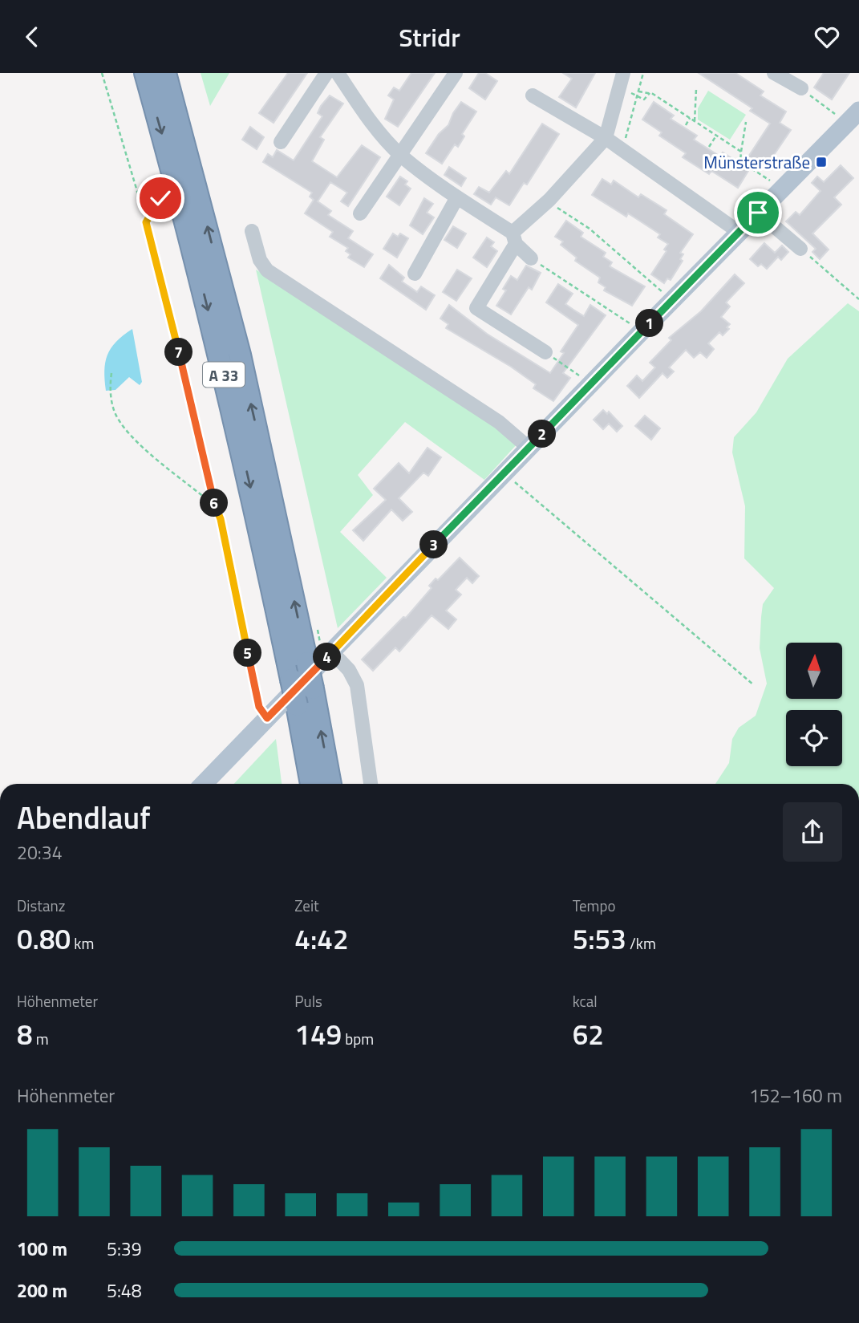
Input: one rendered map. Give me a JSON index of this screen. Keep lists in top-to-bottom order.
{
  "streets": {
    "highway": ["A 33"]
  },
  "places": {
    "transit": ["Münsterstraße"]
  },
  "north": "top",
  "page": {
    "header": "Stridr",
    "pins": [
      "1",
      "7",
      "2",
      "6",
      "3",
      "5",
      "4"
    ],
    "heading": ["Abendlauf", "20:34"],
    "stats": [
      ["Distanz", "0.80 km"],
      ["Zeit", "4:42"],
      ["Tempo", "5:53 /km"],
      ["Höhenmeter", "8 m"],
      ["Puls", "149 bpm"],
      ["kcal", "62"]
    ],
    "chart": ["Höhenmeter", "152–160 m"],
    "list": [
      {
        "name": "100 m",
        "note": "5:39"
      },
      {
        "name": "200 m",
        "note": "5:48"
      }
    ]
  }
}
